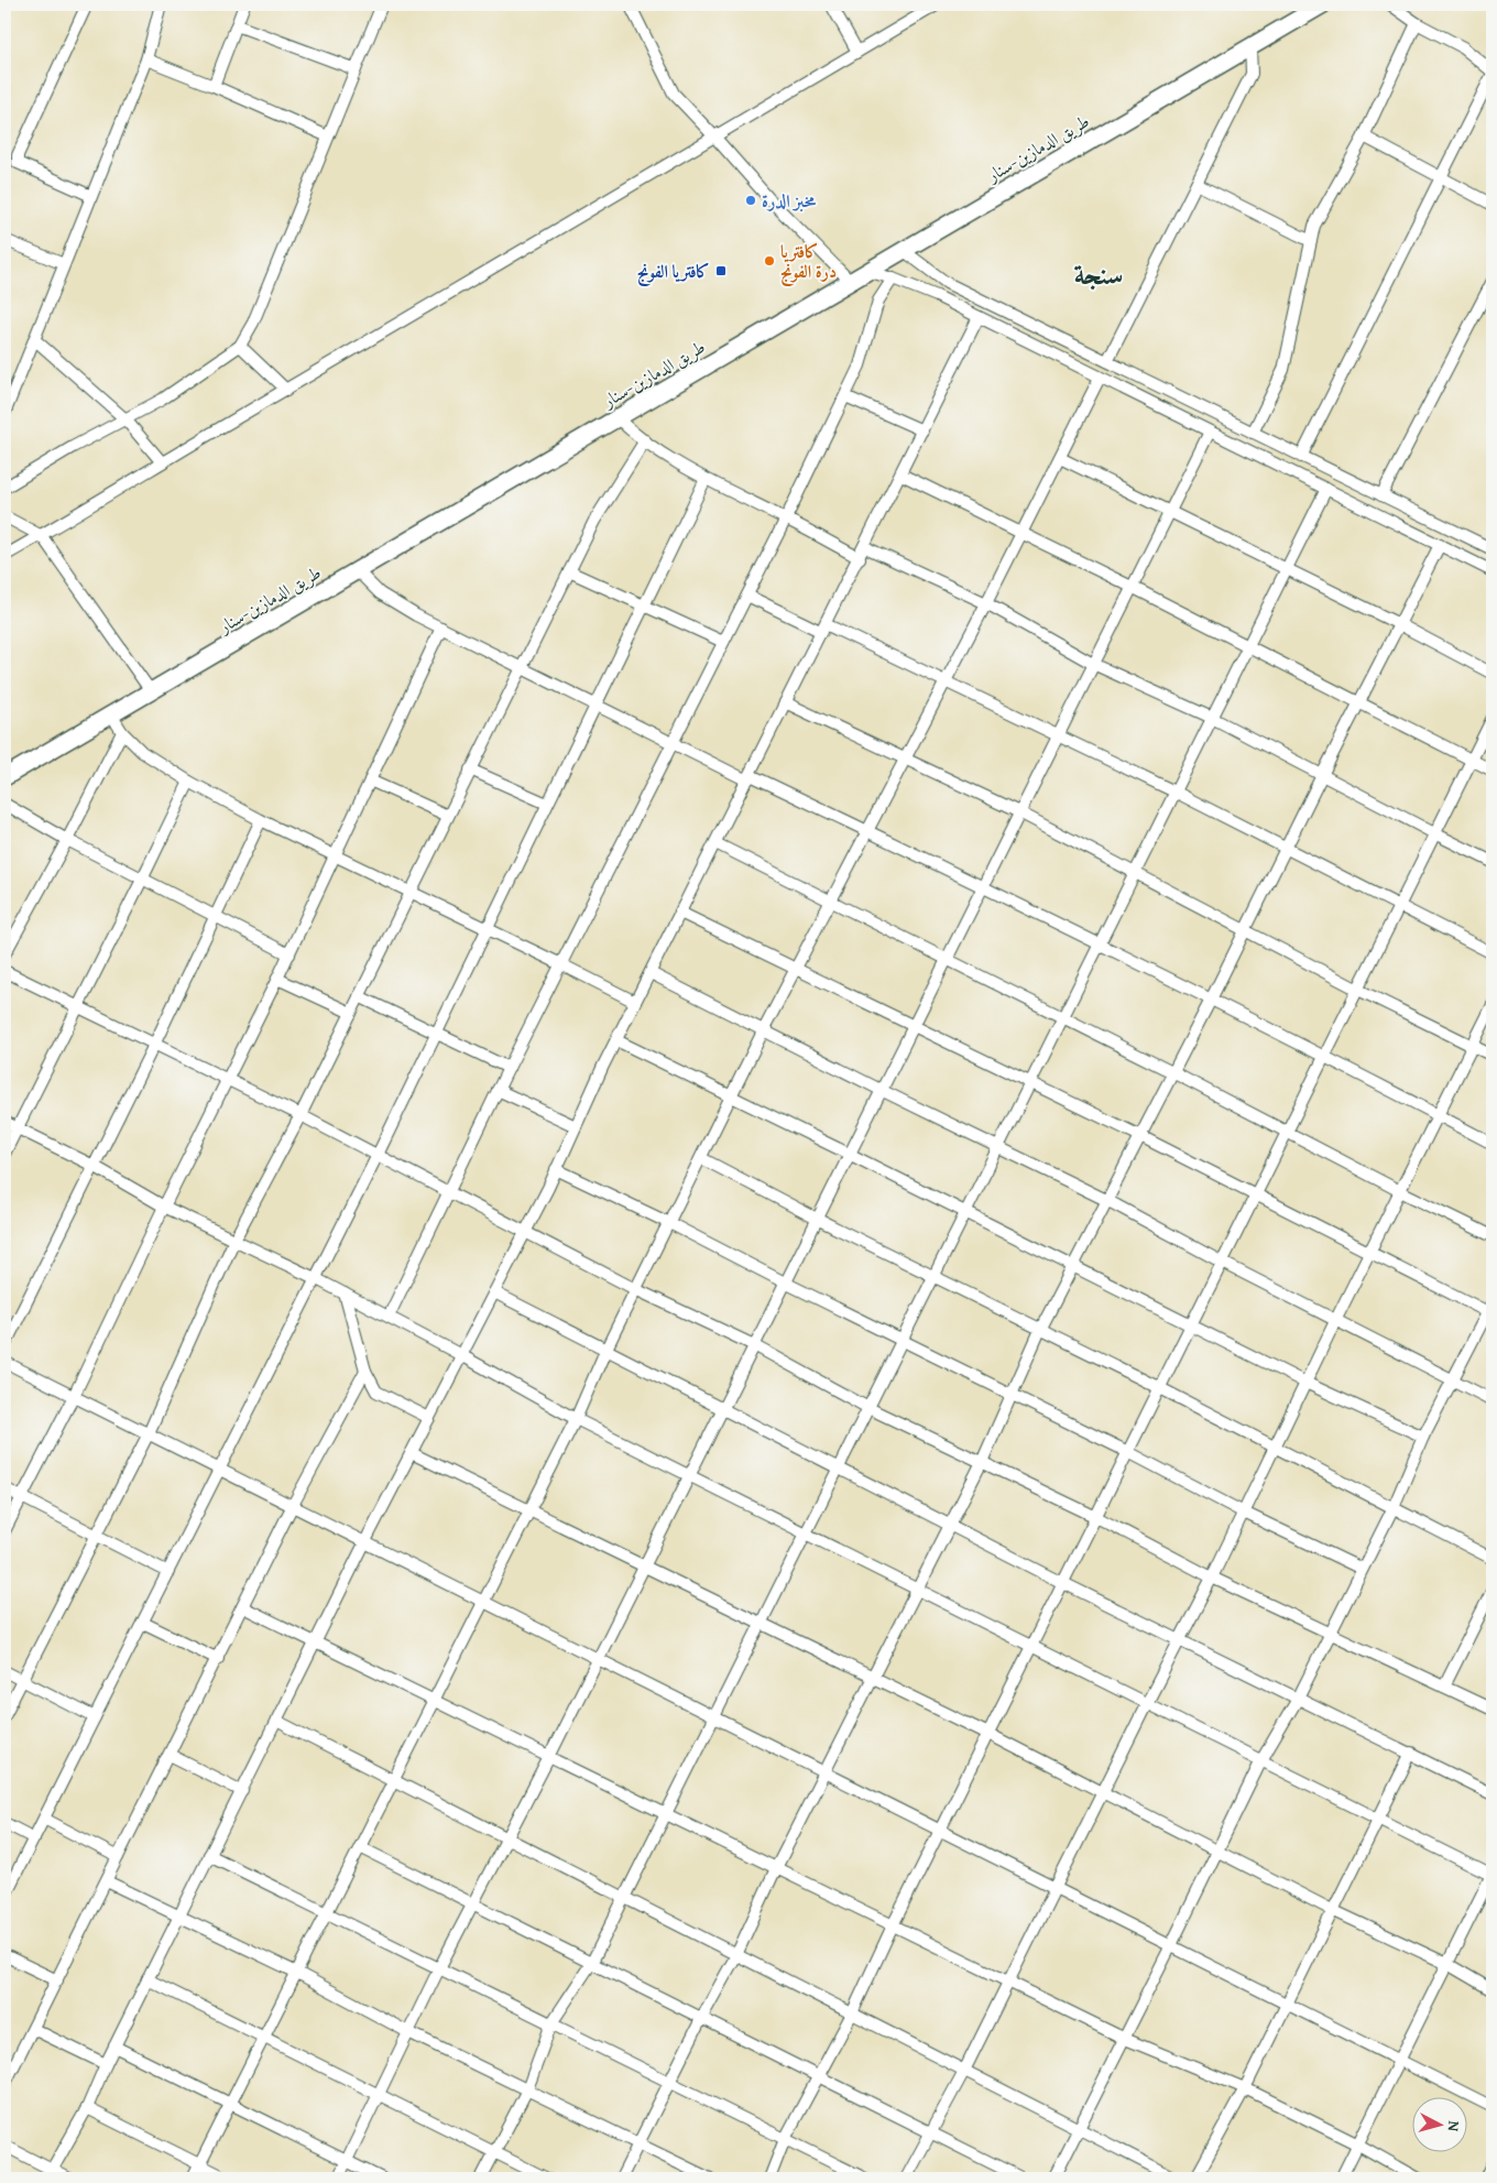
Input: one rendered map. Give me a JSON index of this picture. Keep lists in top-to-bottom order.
{
  "streets": {
    "highway": ["طريق الدمازين-سنار"]
  },
  "districts": ["سنجة"],
  "places": {
    "other": ["مخبز الدرة", "كافتريا درة الفونج"],
    "transit": ["كافتريا الفونج"]
  },
  "north": "right"
}
